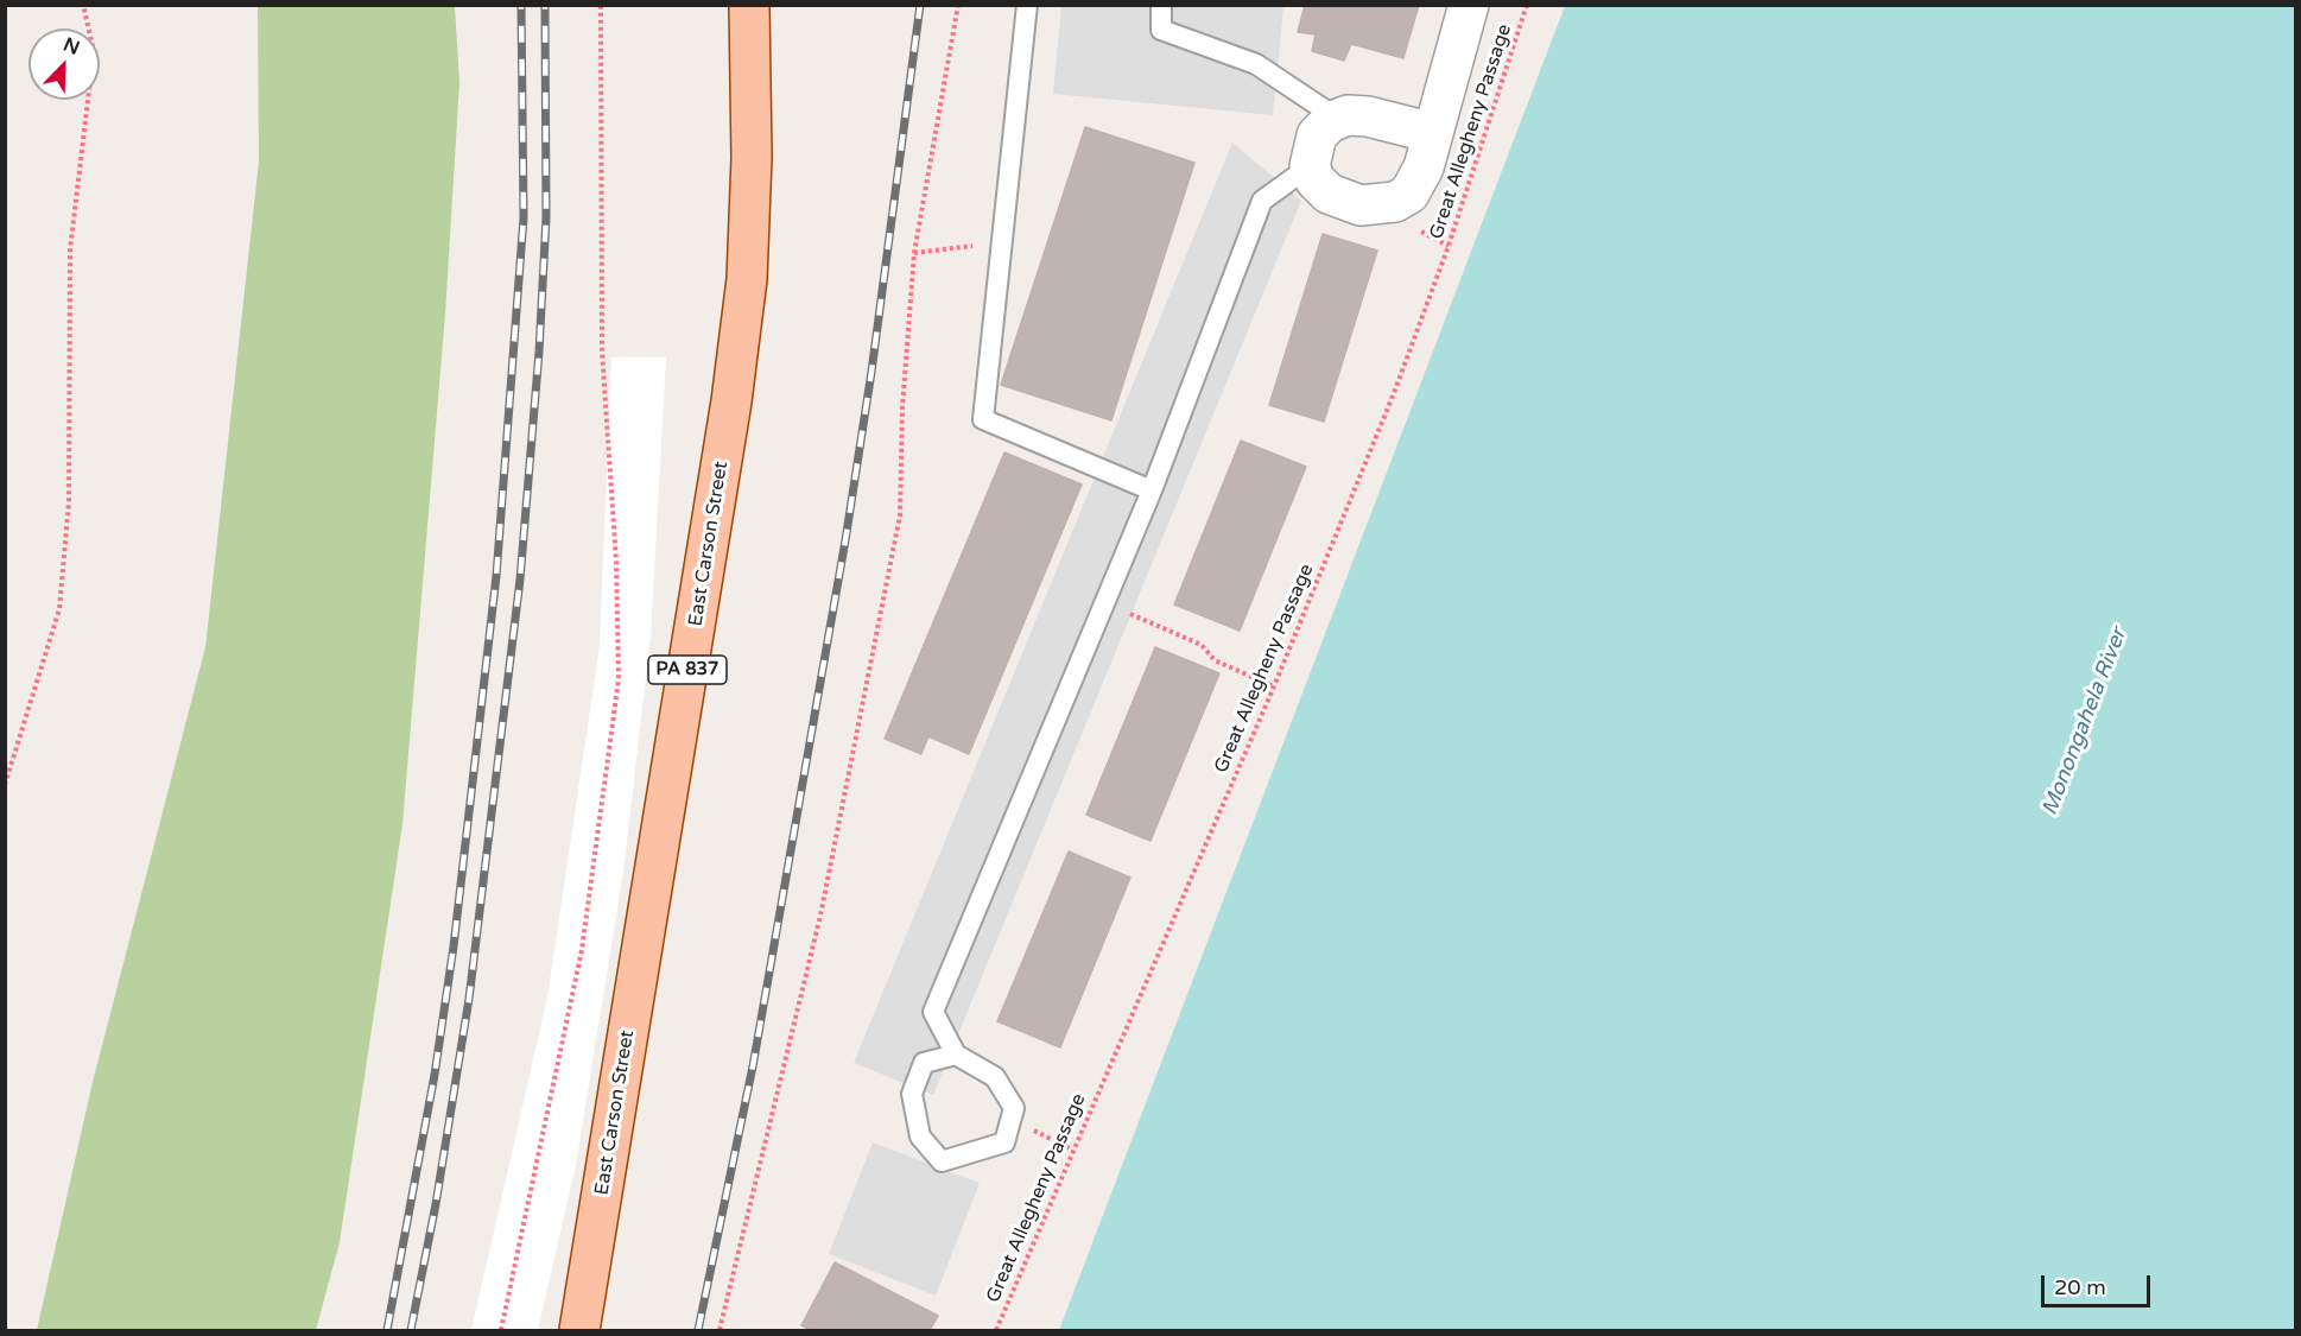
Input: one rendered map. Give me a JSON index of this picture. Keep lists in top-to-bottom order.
{
  "streets": {
    "main road": ["East Carson Street", "PA 837"],
    "path": ["Great Allegheny Passage"]
  },
  "water": ["Monongahela River"],
  "scale_bar": "20 m",
  "north": "top right"
}
